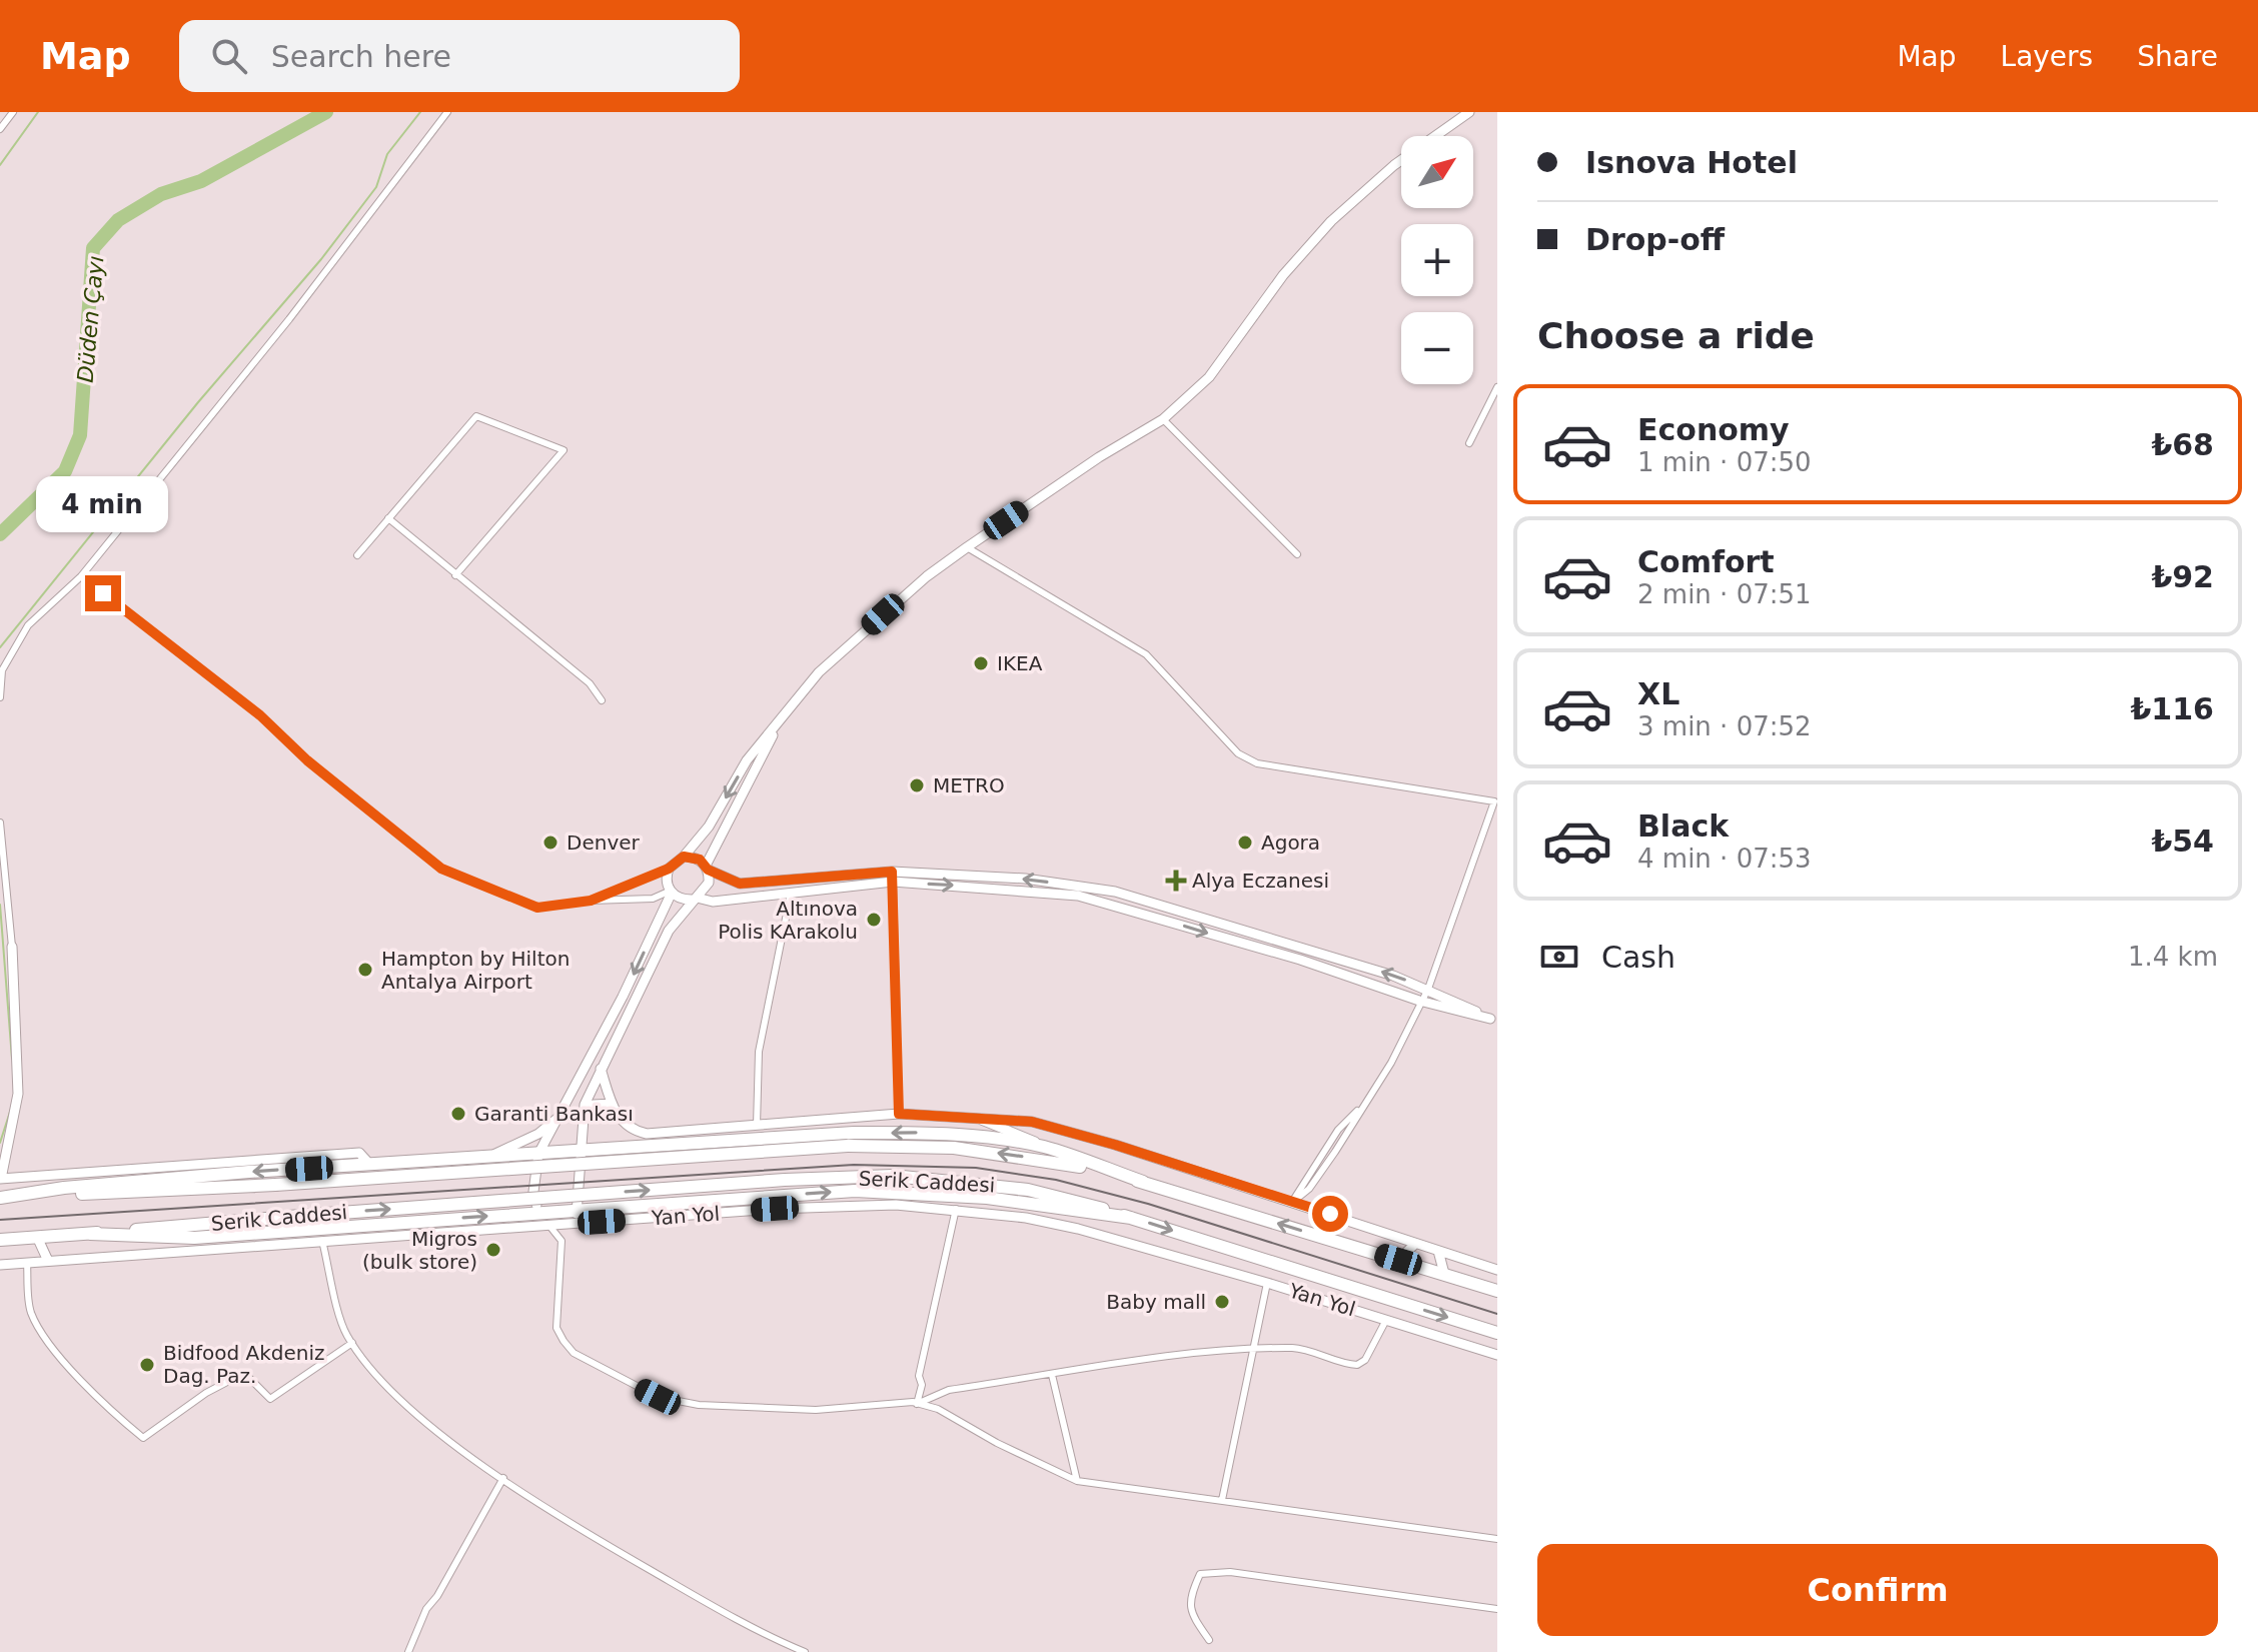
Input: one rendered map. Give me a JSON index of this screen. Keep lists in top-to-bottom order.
{
  "streets": {
    "highway": ["Serik Caddesi"],
    "street": ["Yan Yol"]
  },
  "water": ["Düden Çayı"],
  "places": {
    "other": [
      "IKEA",
      "METRO",
      "Denver",
      "Agora",
      "Altınova Polis KArakolu",
      "Hampton by Hilton Antalya Airport",
      "Garanti Bankası",
      "Migros (bulk store)",
      "Baby mall",
      "Bidfood Akdeniz Dag. Paz."
    ],
    "health": ["Alya Eczanesi"]
  },
  "north": "top right",
  "page": {
    "header": "Map",
    "search": "Search here",
    "nav": ["Map", "Layers", "Share"],
    "banner": ["Isnova Hotel", "Drop-off"],
    "map_buttons": ["+", "−"],
    "heading": "Choose a ride",
    "list": [
      {
        "name": "Economy",
        "note": "1 min · 07:50",
        "value": "₺68"
      },
      {
        "name": "Comfort",
        "note": "2 min · 07:51",
        "value": "₺92"
      },
      {
        "name": "XL",
        "note": "3 min · 07:52",
        "value": "₺116"
      },
      {
        "name": "Black",
        "note": "4 min · 07:53",
        "value": "₺54"
      }
    ],
    "bubble": "4 min",
    "pay": ["Cash", "1.4 km"],
    "buttons": "Confirm"
  }
}
